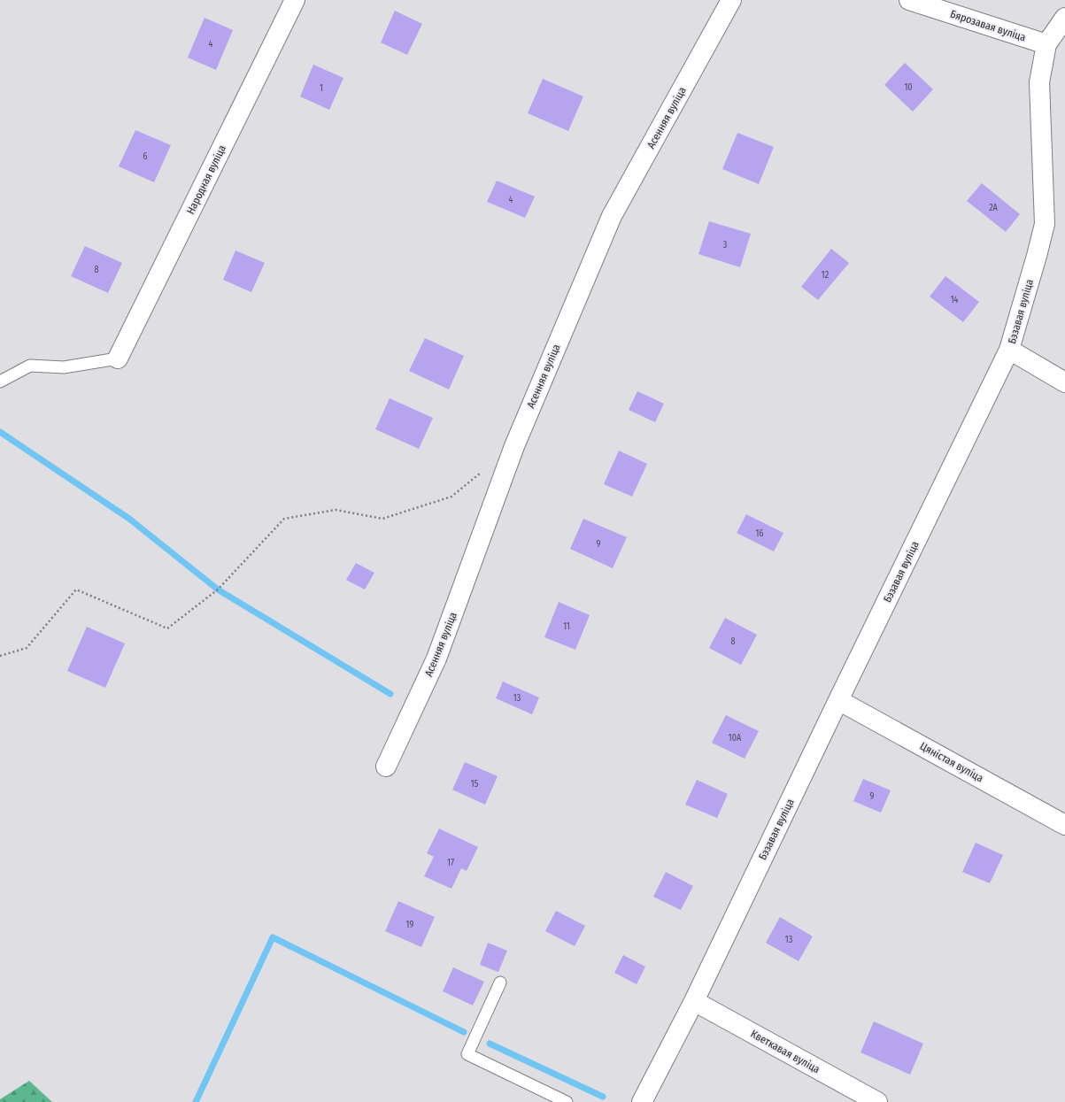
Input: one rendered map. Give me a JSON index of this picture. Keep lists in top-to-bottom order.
{
  "streets": {
    "street": [
      "Бярозавая вуліца",
      "Асенняя вуліца",
      "Народная вуліца",
      "Бэзавая вуліца",
      "Цяністая вуліца",
      "Кветкавая вуліца"
    ]
  },
  "crossings": [
    ["Бярозавая вуліца", "Бэзавая вуліца"],
    ["Бэзавая вуліца", "Цяністая вуліца"],
    ["Бэзавая вуліца", "Кветкавая вуліца"]
  ],
  "house_numbers": [
    "4",
    "10",
    "1",
    "6",
    "4",
    "2А",
    "3",
    "8",
    "12",
    "14",
    "16",
    "9",
    "11",
    "8",
    "13",
    "10А",
    "15",
    "9",
    "17",
    "19",
    "13"
  ]
}
